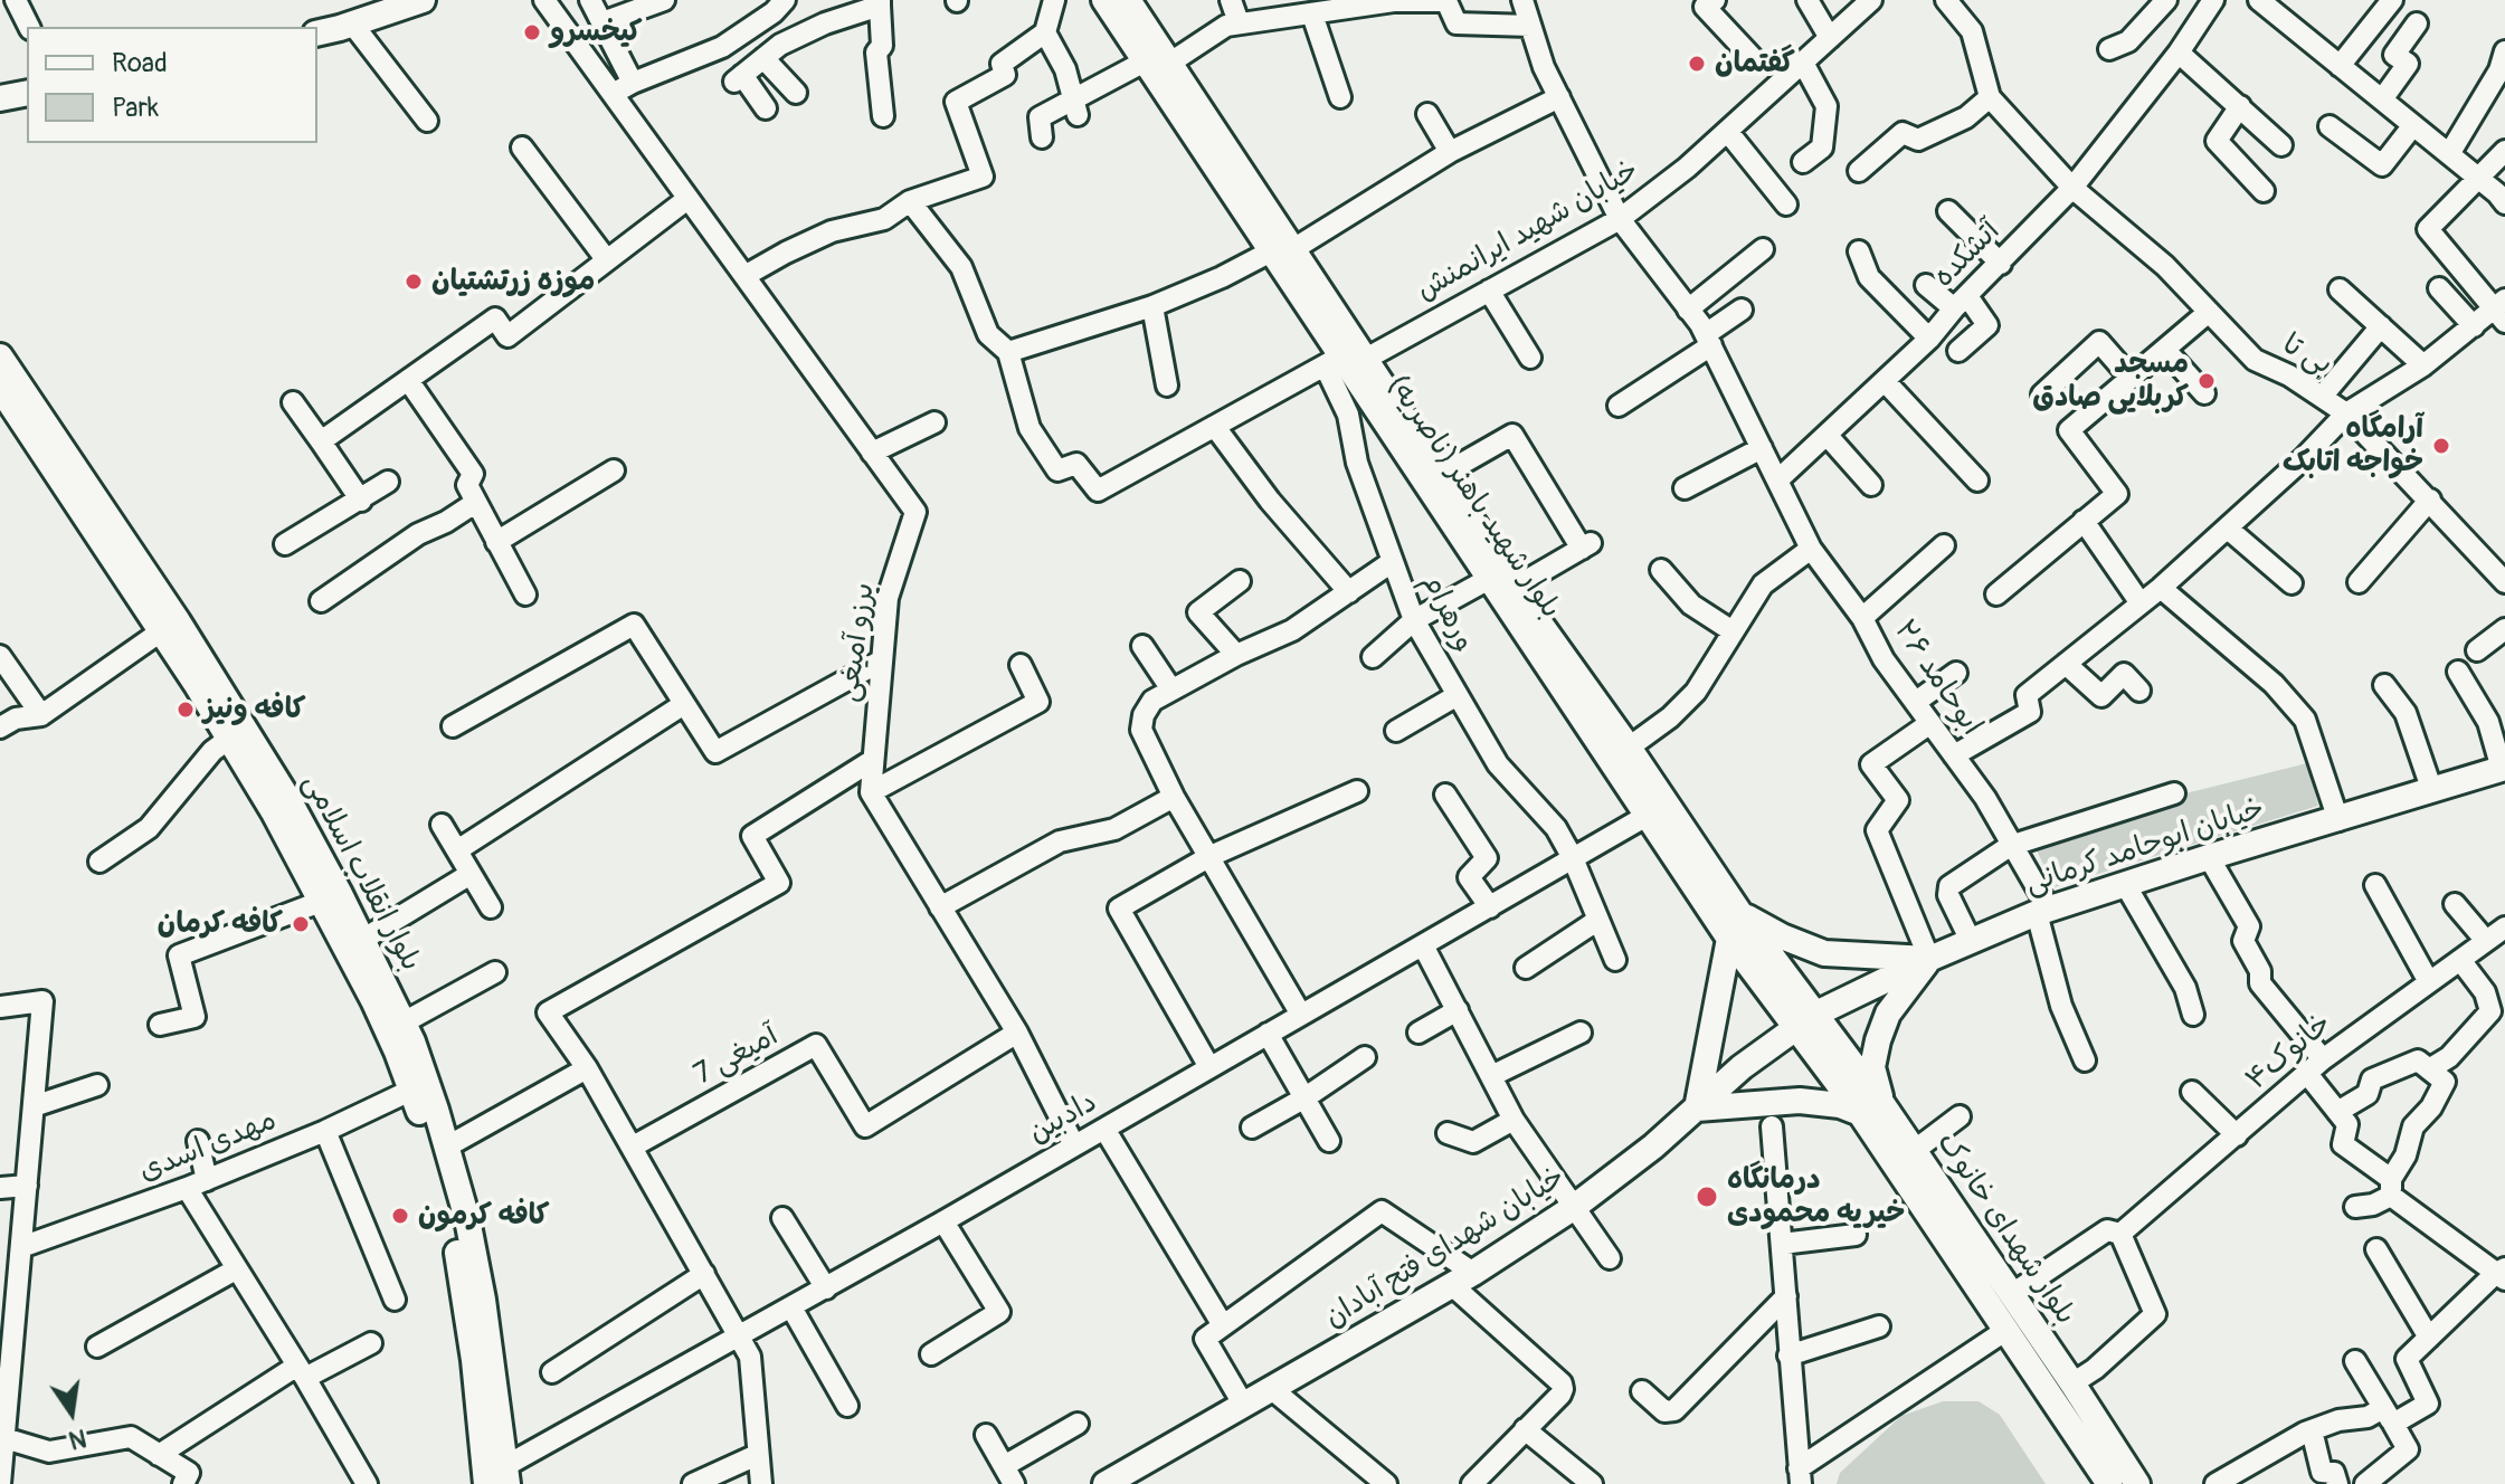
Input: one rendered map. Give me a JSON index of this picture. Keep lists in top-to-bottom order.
{
  "streets": {
    "main road": [
      "بلوار شهید باهنر (ناصریه)",
      "خیابان ابوحامد کرمانی",
      "بلوار انقلاب اسلامی",
      "بلوار شهدای خانوک",
      "خیابان شهدای فتح آبادان"
    ],
    "street": [
      "خیابان شهید ایرانمنش",
      "آتشکده",
      "بی تا",
      "ورهرام",
      "برزو آمیغی",
      "ابوحامد ۲۶",
      "خانوک۴",
      "آمیغی 7",
      "دادبین",
      "مهدی اسدی"
    ]
  },
  "crossings": [
    ["خیابان شهید ایرانمنش", "بلوار شهید باهنر (ناصریه)"],
    ["خیابان شهید ایرانمنش", "ورهرام"],
    ["خیابان شهید ایرانمنش", "ابوحامد ۲۶"],
    ["آتشکده", "بی تا"],
    ["آتشکده", "ابوحامد ۲۶"],
    ["بلوار شهید باهنر (ناصریه)", "ورهرام"],
    ["بلوار شهید باهنر (ناصریه)", "خیابان ابوحامد کرمانی"],
    ["بلوار شهید باهنر (ناصریه)", "دادبین"],
    ["بلوار شهید باهنر (ناصریه)", "بلوار شهدای خانوک"],
    ["بلوار شهید باهنر (ناصریه)", "خیابان شهدای فتح آبادان"],
    ["ورهرام", "دادبین"],
    ["ابوحامد ۲۶", "خیابان ابوحامد کرمانی"],
    ["خیابان ابوحامد کرمانی", "بلوار شهدای خانوک"],
    ["خیابان ابوحامد کرمانی", "خیابان شهدای فتح آبادان"],
    ["بلوار انقلاب اسلامی", "دادبین"],
    ["بلوار انقلاب اسلامی", "مهدی اسدی"],
    ["بلوار شهدای خانوک", "خیابان شهدای فتح آبادان"]
  ],
  "places": [
    "کیخسرو",
    "گفتمان",
    "موزه زرتشتیان",
    "مسجد کربلایی صادق",
    "آرامگاه خواجه اتابک",
    "کافه ونیز",
    "کافه کرمان",
    "درمانگاه خیریه محمودی",
    "کافه کرمون"
  ],
  "legend": ["Road", "Park"],
  "north": "bottom"
}
